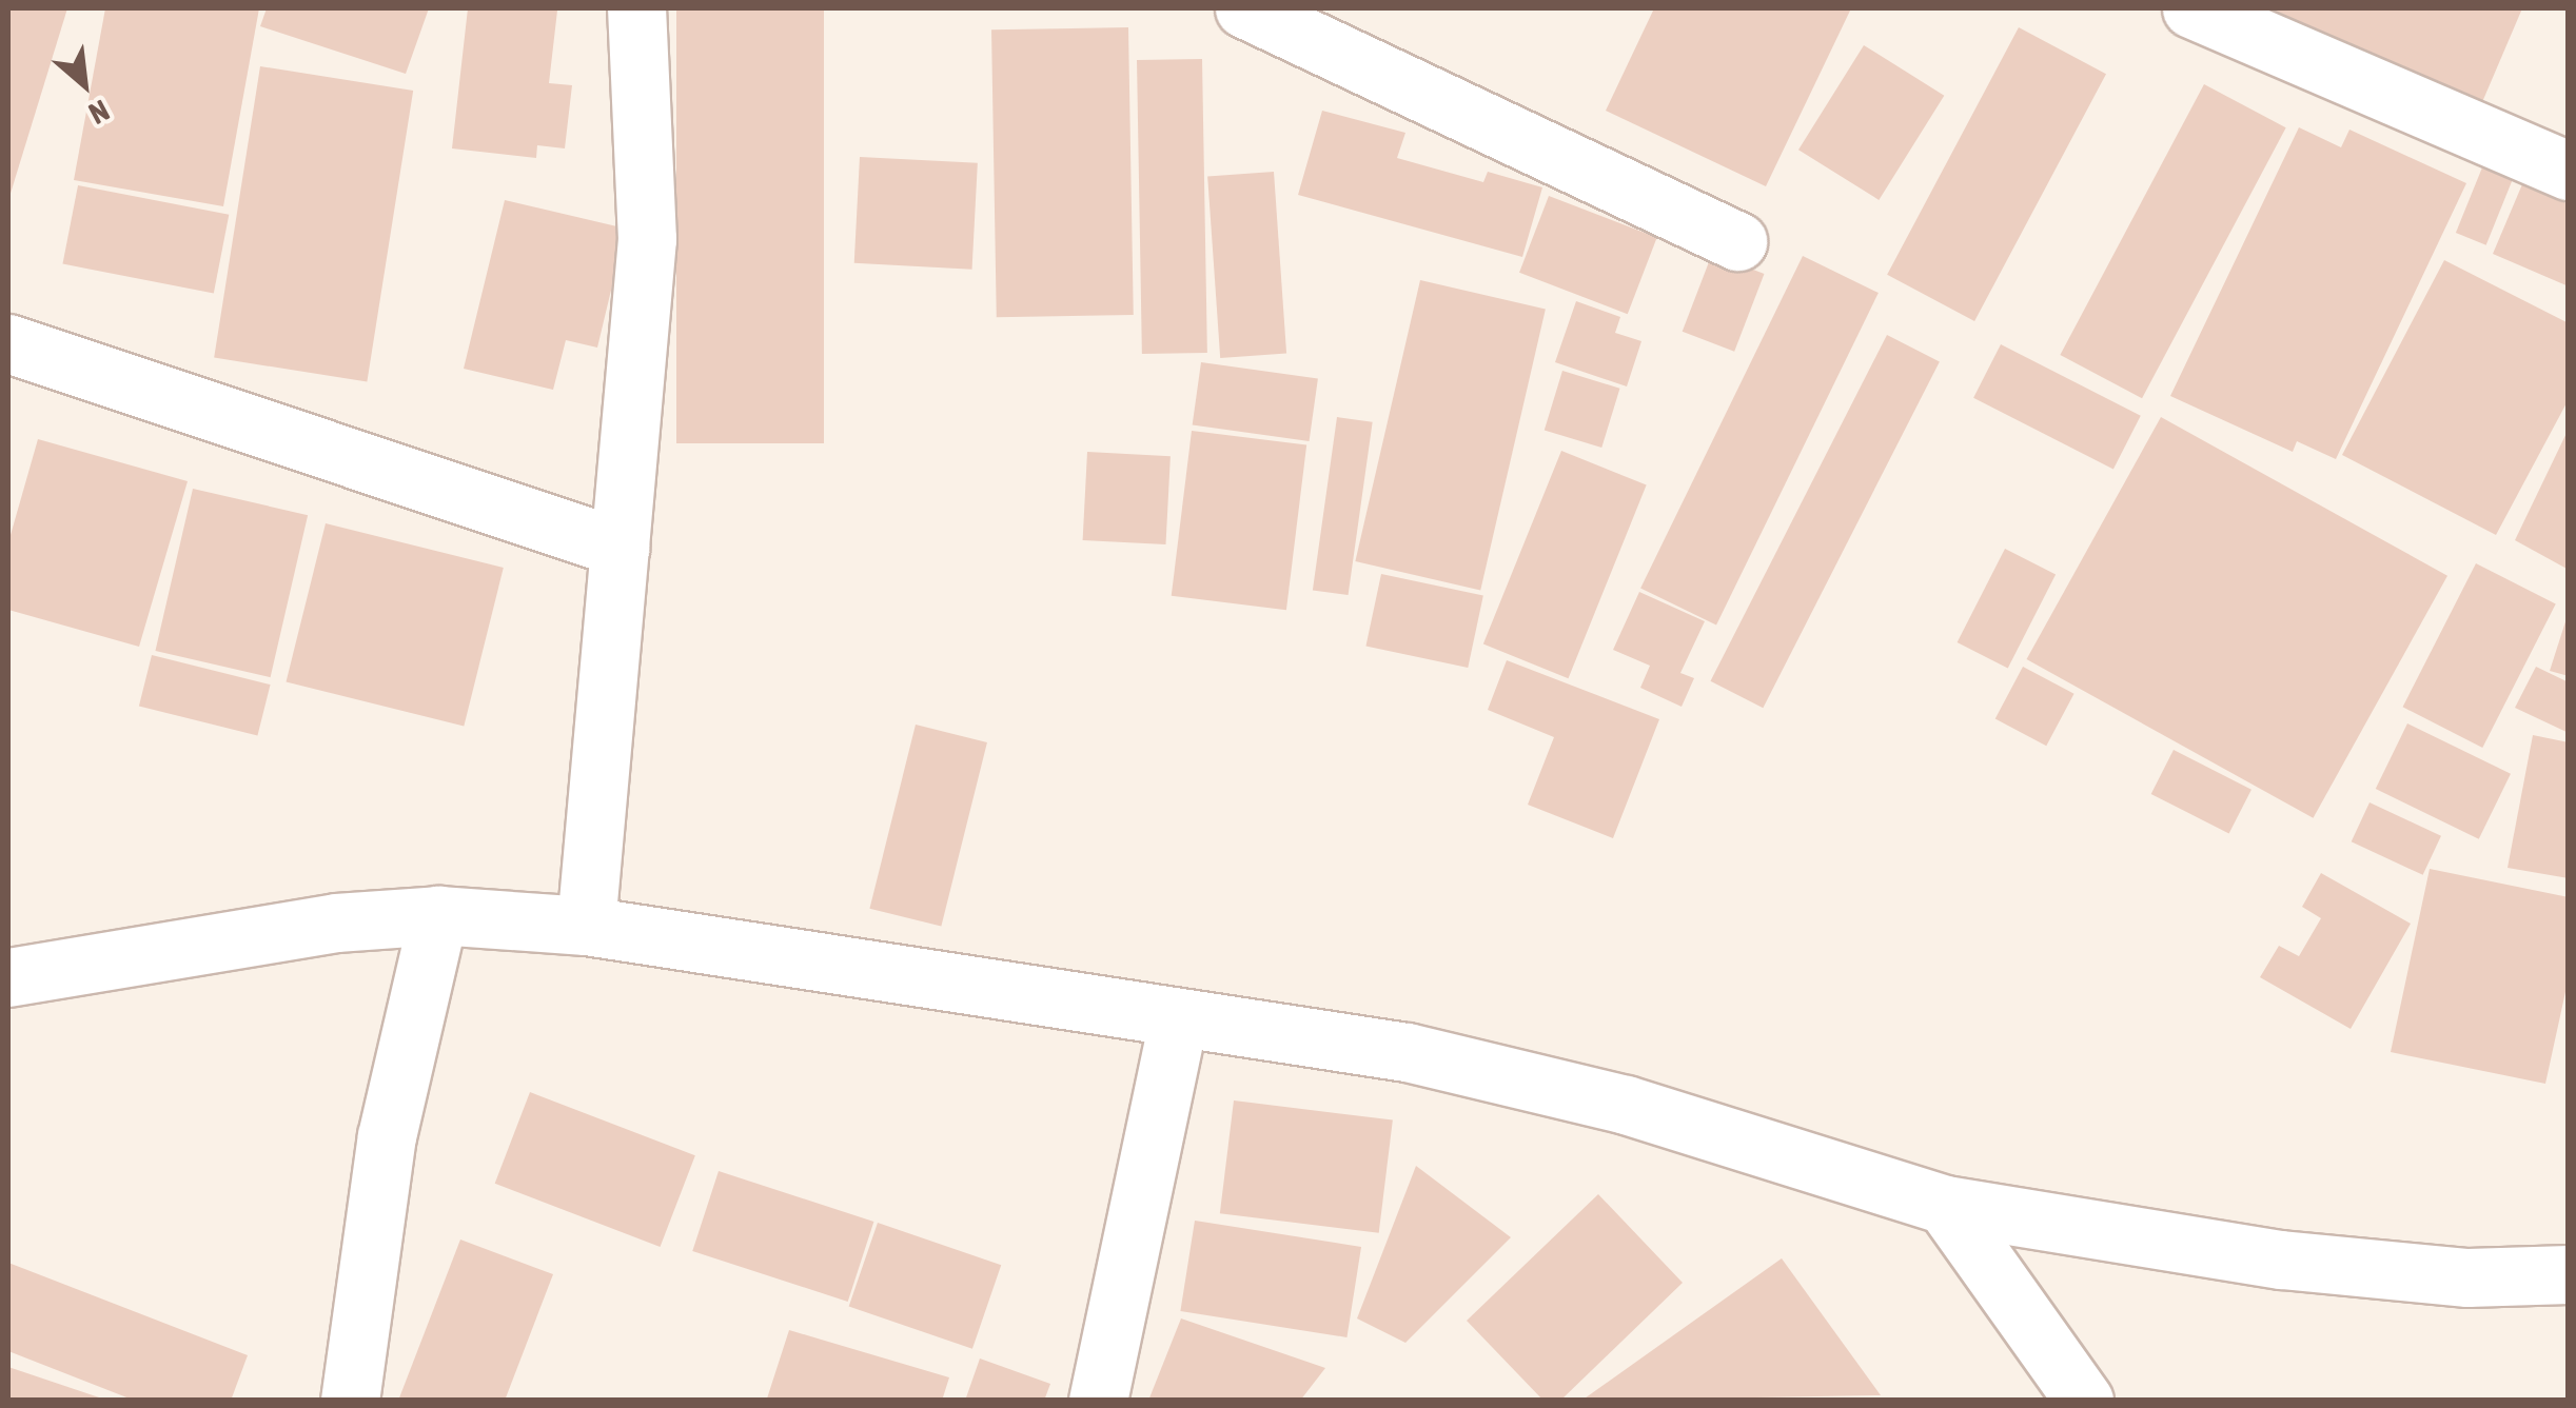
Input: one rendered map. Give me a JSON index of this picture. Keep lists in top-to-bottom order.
{
  "north": "bottom right"
}
